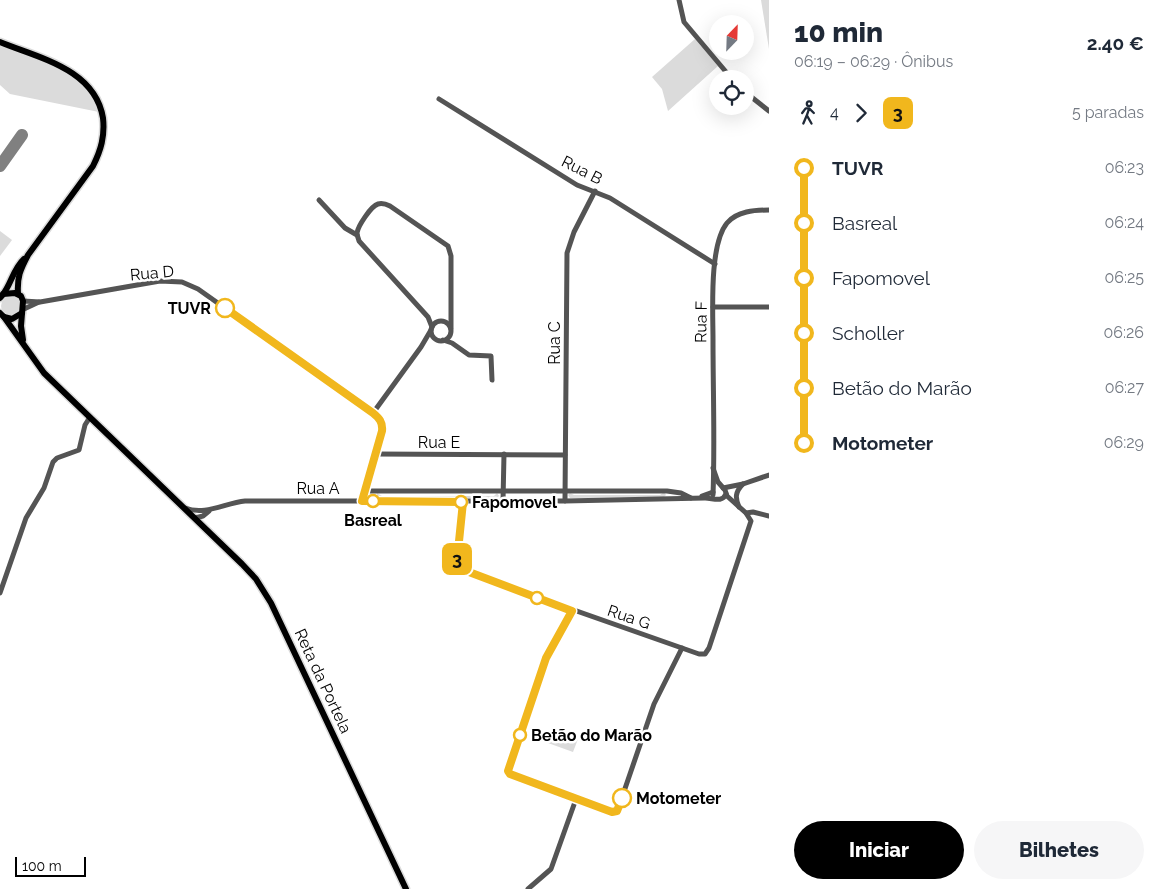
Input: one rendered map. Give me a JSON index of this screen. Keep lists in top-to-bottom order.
{
  "streets": {
    "main road": ["Reta da Portela"],
    "street": [
      "Rua B",
      "Rua D",
      "Rua F",
      "Rua C",
      "Rua E",
      "Rua A",
      "Rua G"
    ]
  },
  "crossings": [
    ["Rua B", "Rua F"],
    ["Rua B", "Rua C"],
    ["Rua C", "Rua E"],
    ["Rua C", "Rua A"],
    ["Rua A", "Rua G"]
  ],
  "places": [
    "TUVR",
    "Basreal",
    "Fapomovel",
    "Betão do Marão",
    "Motometer"
  ],
  "lines": ["bus line 3"],
  "scale_bar": "100 m",
  "north": "top right",
  "page": {
    "on_map": "3",
    "heading": ["10 min", "06:19 – 06:29 · Ônibus", "2.40 €"],
    "legs": ["4", "3", "5 paradas"],
    "list": [
      {
        "name": "TUVR",
        "value": "06:23"
      },
      {
        "name": "Basreal",
        "value": "06:24"
      },
      {
        "name": "Fapomovel",
        "value": "06:25"
      },
      {
        "name": "Scholler",
        "value": "06:26"
      },
      {
        "name": "Betão do Marão",
        "value": "06:27"
      },
      {
        "name": "Motometer",
        "value": "06:29"
      }
    ],
    "buttons": ["Iniciar", "Bilhetes"],
    "scale": "100 m"
  }
}
